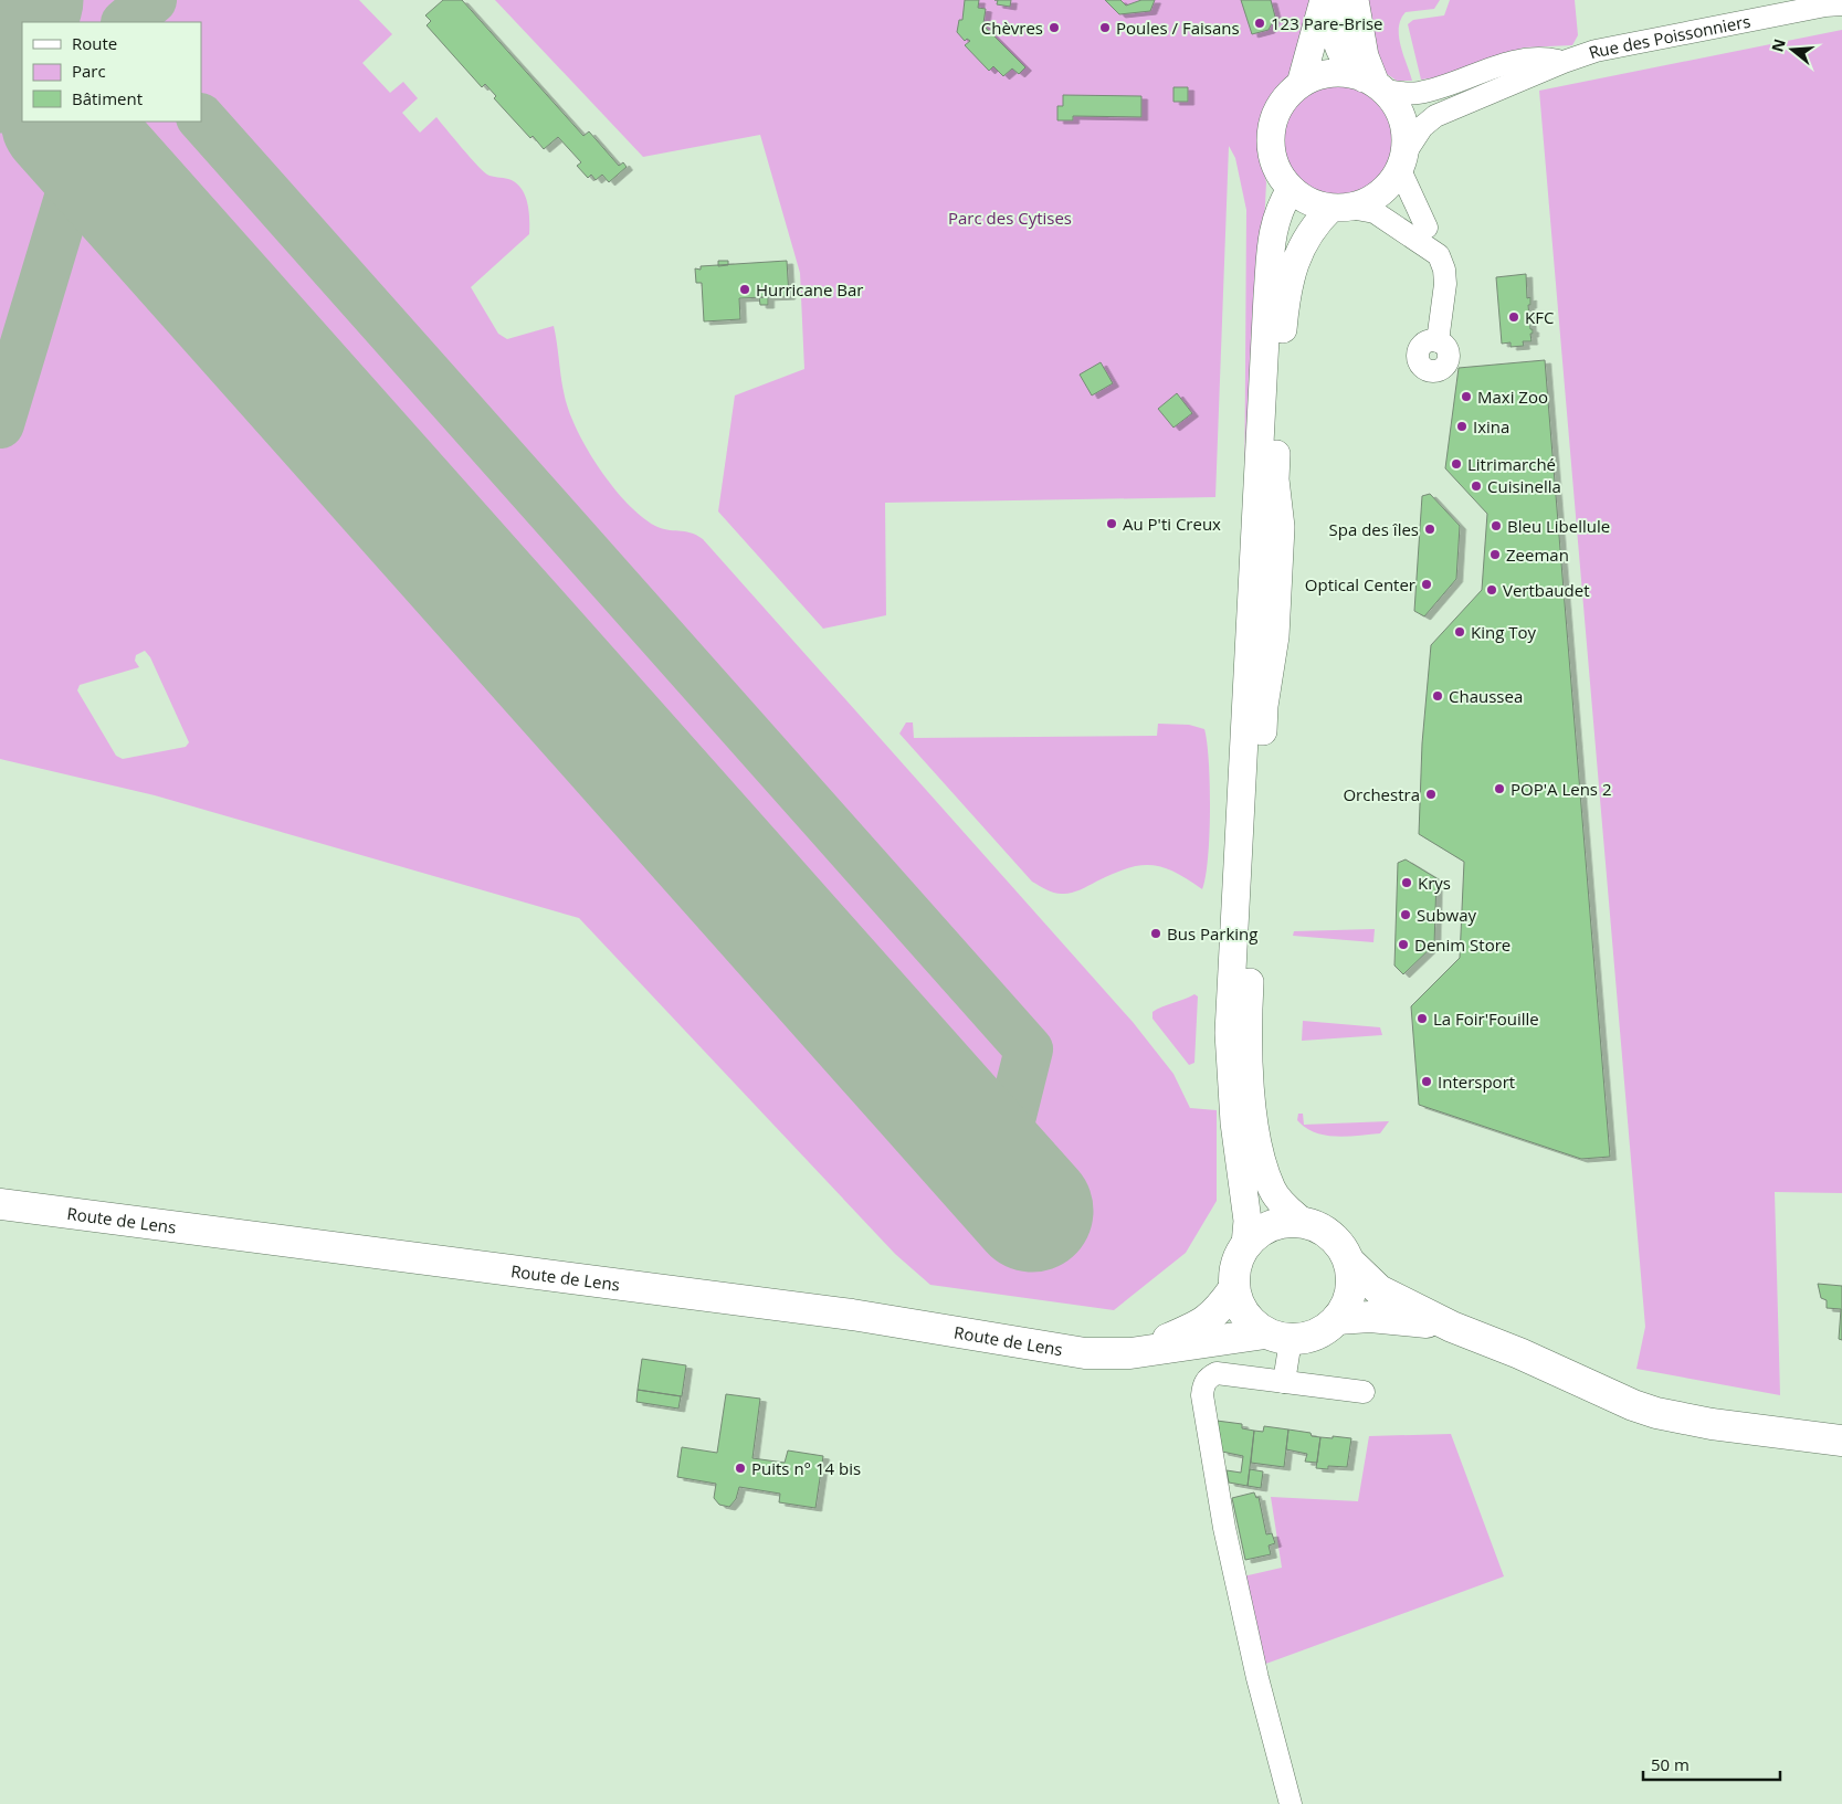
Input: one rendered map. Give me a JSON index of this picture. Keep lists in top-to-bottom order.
{
  "streets": {
    "main road": ["Route de Lens"],
    "street": ["Rue des Poissonniers"]
  },
  "parks": ["Parc des Cytises"],
  "places": [
    "123 Pare-Brise",
    "Chèvres",
    "Poules / Faisans",
    "Hurricane Bar",
    "KFC",
    "Maxi Zoo",
    "Ixina",
    "Litrimarché",
    "Cuisinella",
    "Au P'ti Creux",
    "Bleu Libellule",
    "Spa des îles",
    "Zeeman",
    "Optical Center",
    "Vertbaudet",
    "King Toy",
    "Chaussea",
    "POP'A Lens 2",
    "Orchestra",
    "Krys",
    "Subway",
    "Bus Parking",
    "Denim Store",
    "La Foir'Fouille",
    "Intersport",
    "Puits n° 14 bis"
  ],
  "legend": ["Route", "Parc", "Bâtiment"],
  "scale_bar": "50 m",
  "north": "left"
}
